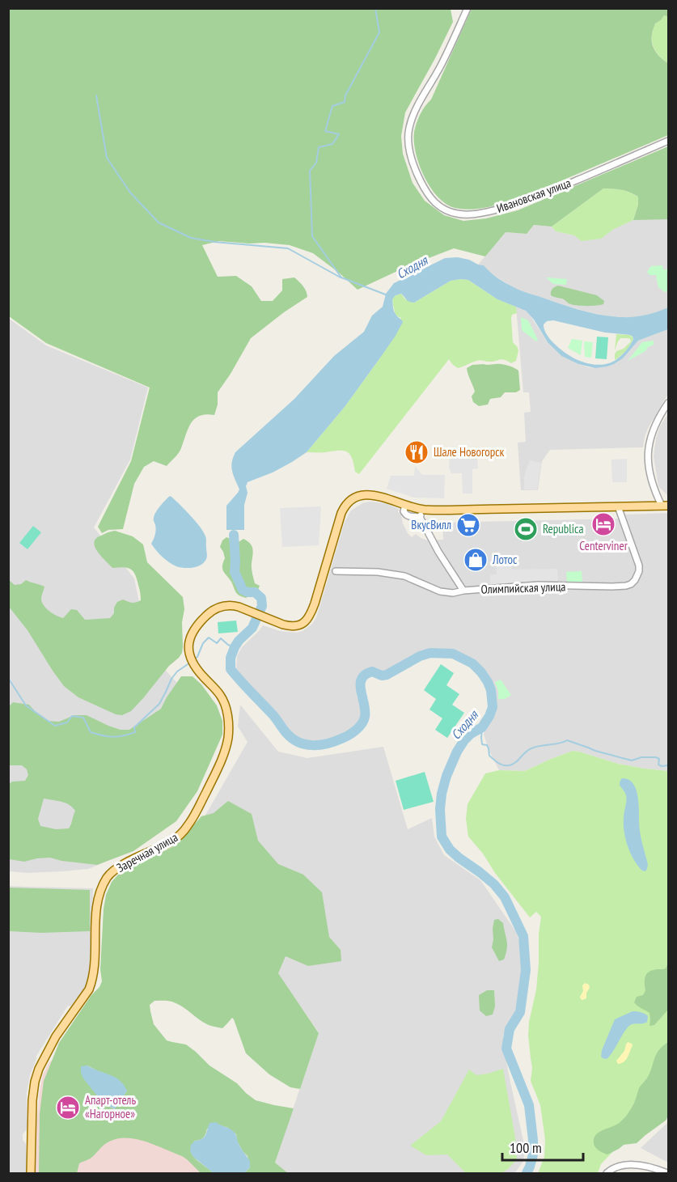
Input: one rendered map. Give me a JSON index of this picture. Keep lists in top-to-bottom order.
{
  "streets": {
    "main road": ["Заречная улица"],
    "street": ["Ивановская улица", "Олимпийская улица"]
  },
  "water": ["Сходня"],
  "places": {
    "restaurant": ["Шале Новогорск"],
    "hotel": ["Centerviner", "Апарт-отель «Нагорное»"],
    "supermarket": ["ВкусВилл"],
    "sports": ["Republica"],
    "shop": ["Лотос"]
  },
  "scale_bar": "100 m"
}
